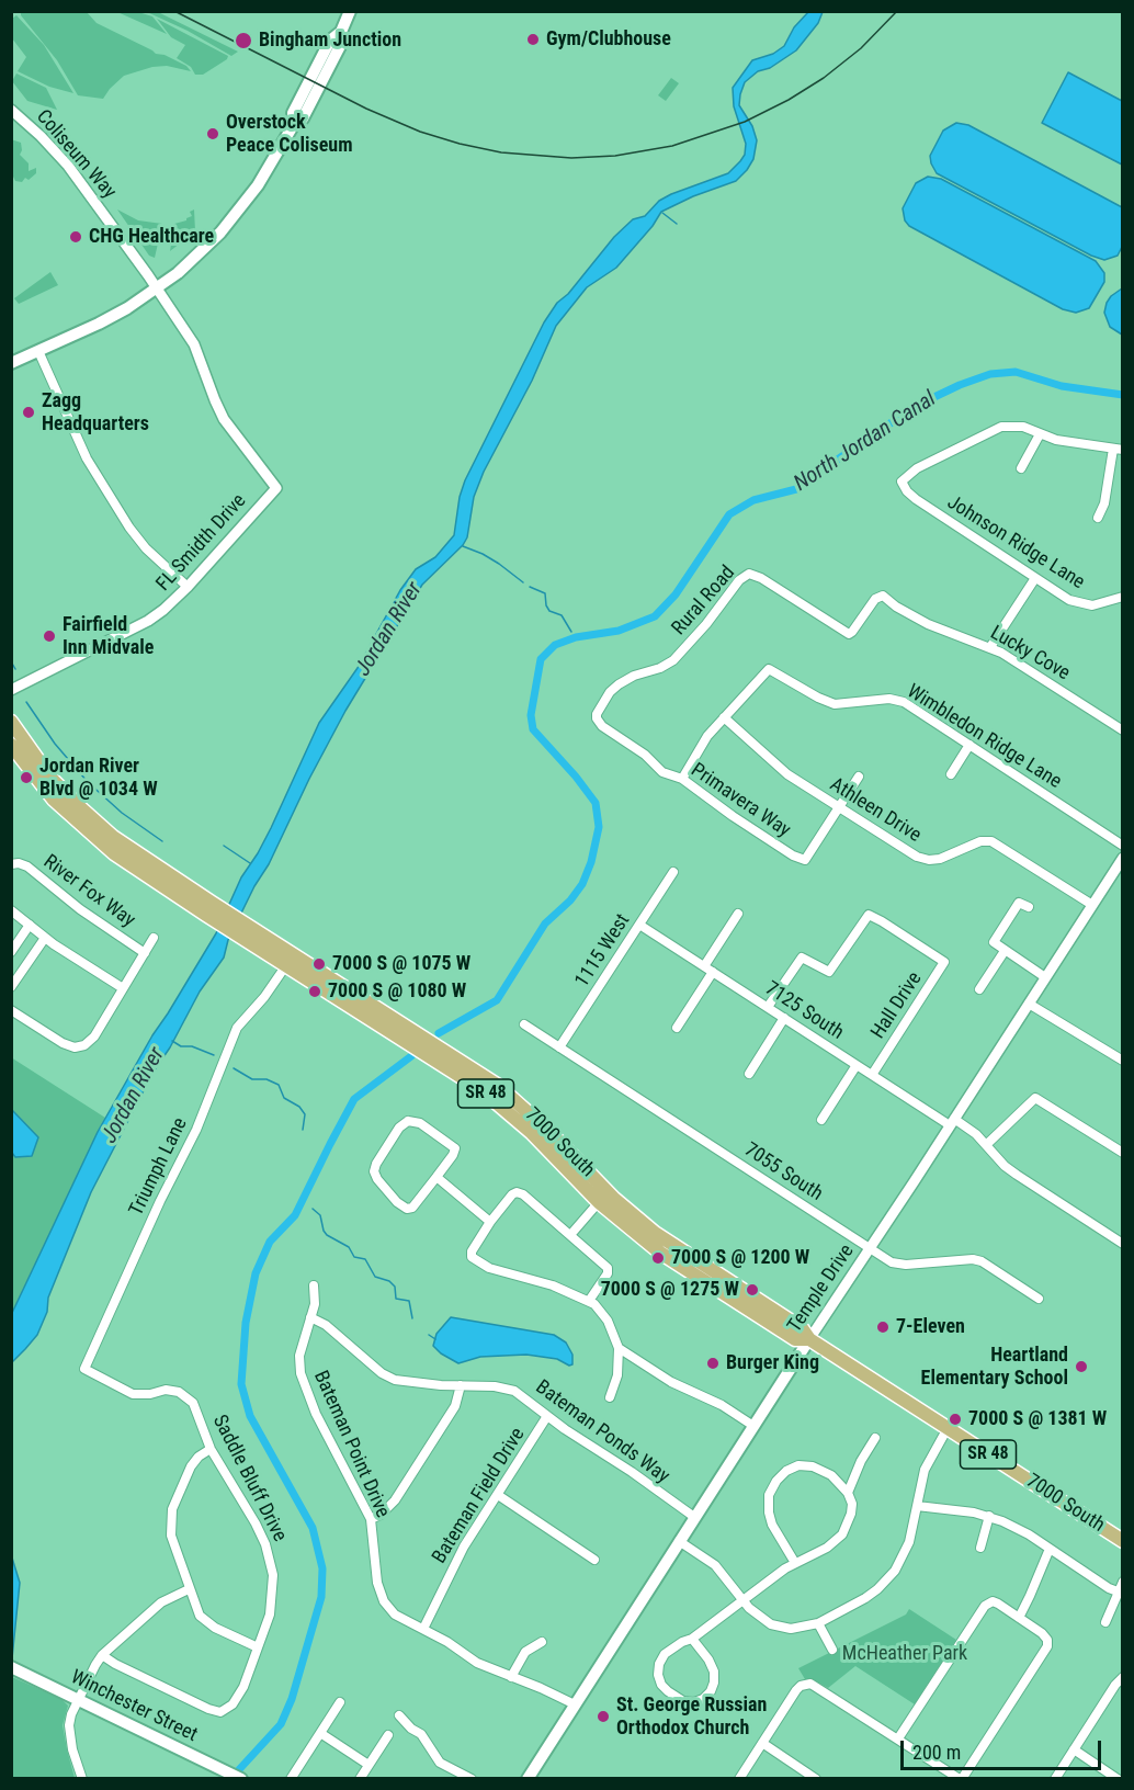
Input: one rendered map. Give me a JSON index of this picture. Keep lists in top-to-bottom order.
{
  "streets": {
    "main road": [
      "SR 48",
      "7000 South",
      "Temple Drive",
      "Winchester Street"
    ],
    "street": [
      "Coliseum Way",
      "FL Smidth Drive",
      "Johnson Ridge Lane",
      "Rural Road",
      "Lucky Cove",
      "Wimbledon Ridge Lane",
      "Primavera Way",
      "Athleen Drive",
      "River Fox Way",
      "1115 West",
      "Hall Drive",
      "7125 South",
      "Triumph Lane",
      "7055 South",
      "Bateman Ponds Way",
      "Bateman Point Drive",
      "Saddle Bluff Drive",
      "Bateman Field Drive"
    ]
  },
  "crossings": [
    ["Coliseum Way", "FL Smidth Drive"],
    ["Rural Road", "Lucky Cove"],
    ["Rural Road", "Primavera Way"],
    ["Wimbledon Ridge Lane", "Primavera Way"],
    ["Wimbledon Ridge Lane", "Athleen Drive"],
    ["Primavera Way", "Athleen Drive"],
    ["Athleen Drive", "Temple Drive"],
    ["1115 West", "7125 South"],
    ["1115 West", "7055 South"],
    ["Hall Drive", "7125 South"],
    ["7125 South", "Temple Drive"],
    ["SR 48", "7000 South"],
    ["7000 South", "Triumph Lane"],
    ["7000 South", "Temple Drive"],
    ["Triumph Lane", "Saddle Bluff Drive"],
    ["7055 South", "Temple Drive"],
    ["Temple Drive", "Bateman Ponds Way"],
    ["Temple Drive", "Bateman Point Drive"],
    ["Bateman Ponds Way", "Bateman Point Drive"],
    ["Bateman Ponds Way", "Bateman Field Drive"],
    ["Bateman Point Drive", "Bateman Field Drive"]
  ],
  "water": ["North Jordan Canal", "Jordan River"],
  "parks": ["McHeather Park"],
  "places": [
    "Gym/Clubhouse",
    "Bingham Junction",
    "Overstock Peace Coliseum",
    "CHG Healthcare",
    "Zagg Headquarters",
    "Fairfield Inn Midvale",
    "Jordan River Blvd @ 1034 W",
    "7000 S @ 1075 W",
    "7000 S @ 1080 W",
    "7000 S @ 1200 W",
    "7000 S @ 1275 W",
    "7-Eleven",
    "Burger King",
    "Heartland Elementary School",
    "7000 S @ 1381 W",
    "St. George Russian Orthodox Church"
  ],
  "scale_bar": "200 m"
}
